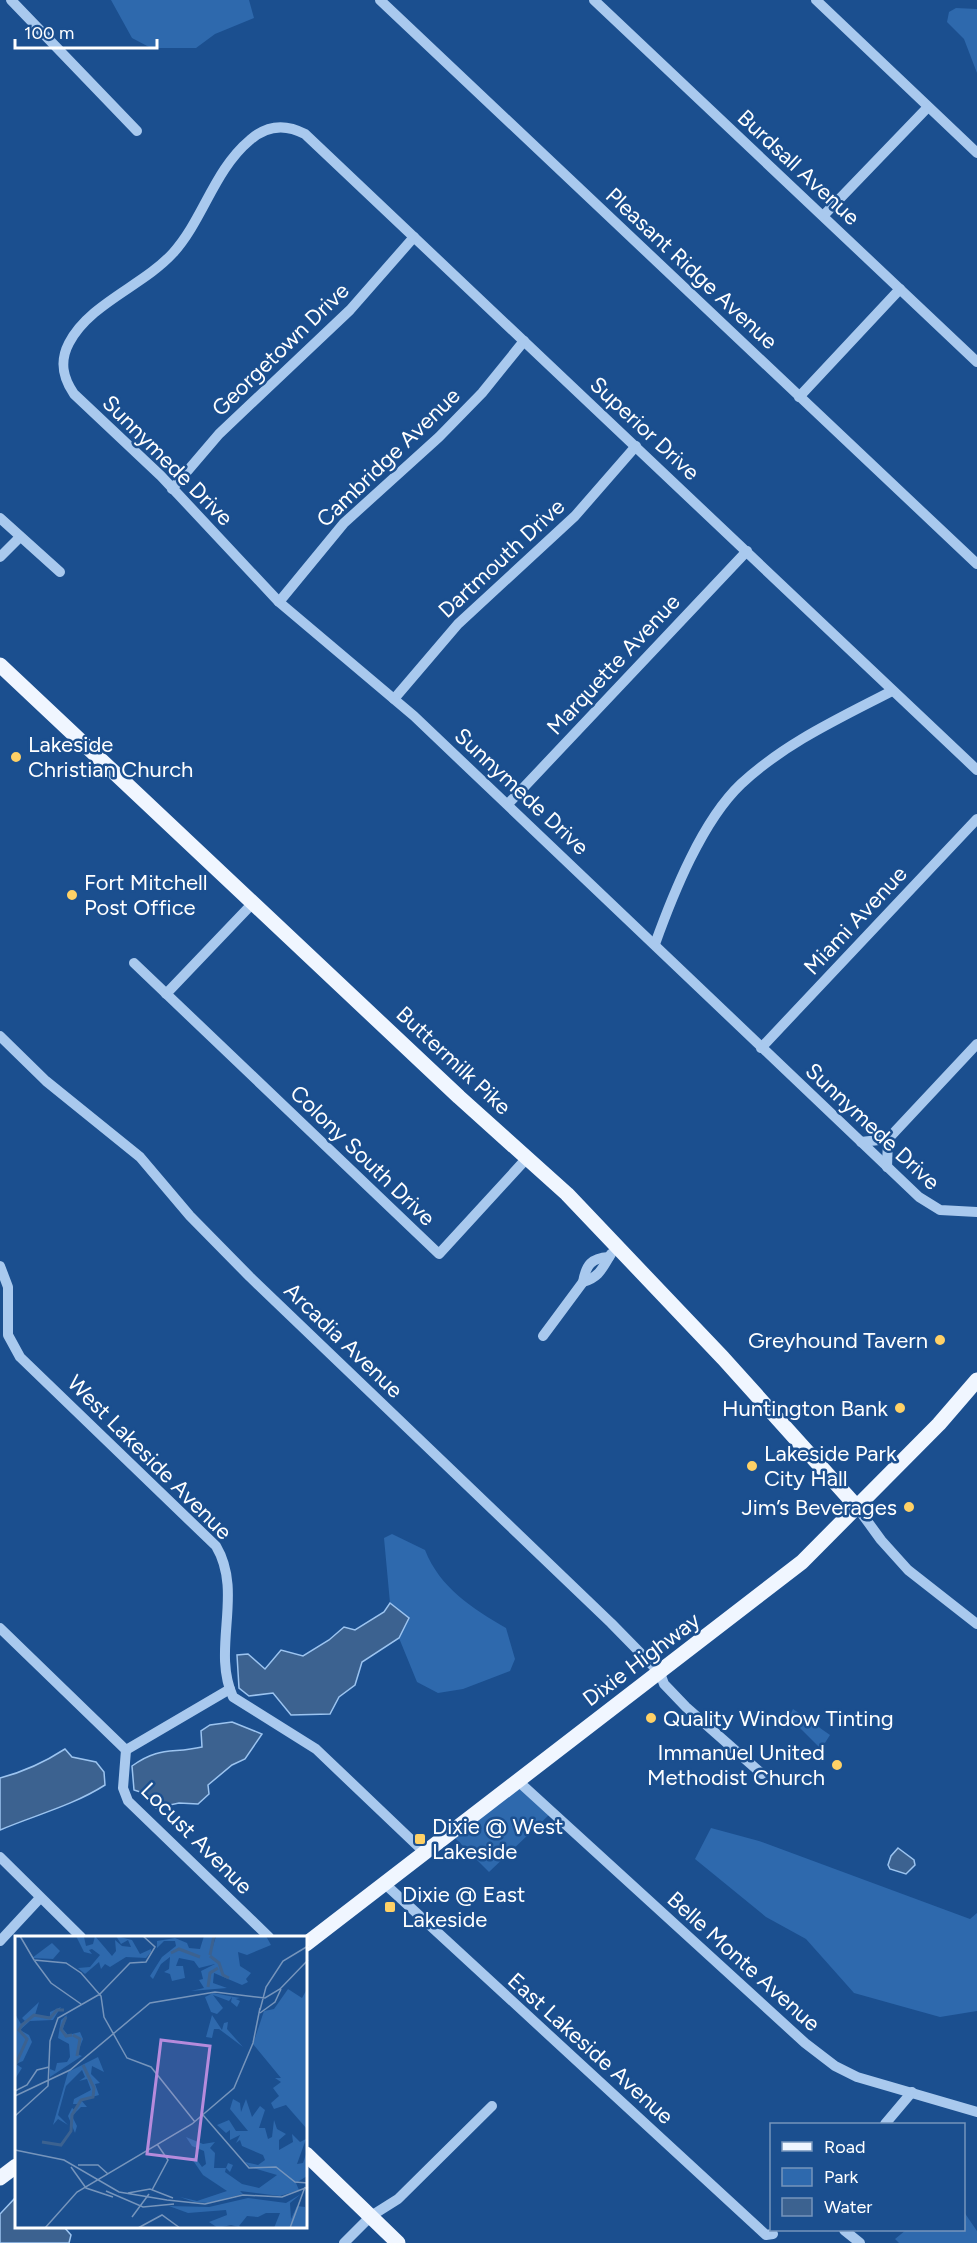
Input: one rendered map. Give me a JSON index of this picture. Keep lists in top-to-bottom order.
{
  "streets": {
    "main road": ["Buttermilk Pike", "Dixie Highway"],
    "street": [
      "Burdsall Avenue",
      "Pleasant Ridge Avenue",
      "Georgetown Drive",
      "Superior Drive",
      "Cambridge Avenue",
      "Sunnymede Drive",
      "Dartmouth Drive",
      "Marquette Avenue",
      "Miami Avenue",
      "Colony South Drive",
      "Arcadia Avenue",
      "West Lakeside Avenue",
      "Locust Avenue",
      "Belle Monte Avenue",
      "East Lakeside Avenue"
    ]
  },
  "crossings": [
    ["Georgetown Drive", "Superior Drive"],
    ["Georgetown Drive", "Sunnymede Drive"],
    ["Superior Drive", "Cambridge Avenue"],
    ["Superior Drive", "Sunnymede Drive"],
    ["Superior Drive", "Dartmouth Drive"],
    ["Superior Drive", "Marquette Avenue"],
    ["Cambridge Avenue", "Sunnymede Drive"],
    ["Sunnymede Drive", "Dartmouth Drive"],
    ["Sunnymede Drive", "Marquette Avenue"],
    ["Sunnymede Drive", "Miami Avenue"],
    ["Buttermilk Pike", "Colony South Drive"],
    ["Buttermilk Pike", "Dixie Highway"],
    ["Arcadia Avenue", "Dixie Highway"],
    ["Dixie Highway", "Belle Monte Avenue"],
    ["Dixie Highway", "East Lakeside Avenue"]
  ],
  "places": {
    "other": [
      "Lakeside Christian Church",
      "Fort Mitchell Post Office",
      "Greyhound Tavern",
      "Huntington Bank",
      "Lakeside Park City Hall",
      "Jim’s Beverages",
      "Quality Window Tinting",
      "Immanuel United Methodist Church"
    ],
    "transit": ["Dixie @ West Lakeside", "Dixie @ East Lakeside"]
  },
  "legend": ["Road", "Park", "Water"],
  "scale_bar": "100 m"
}
